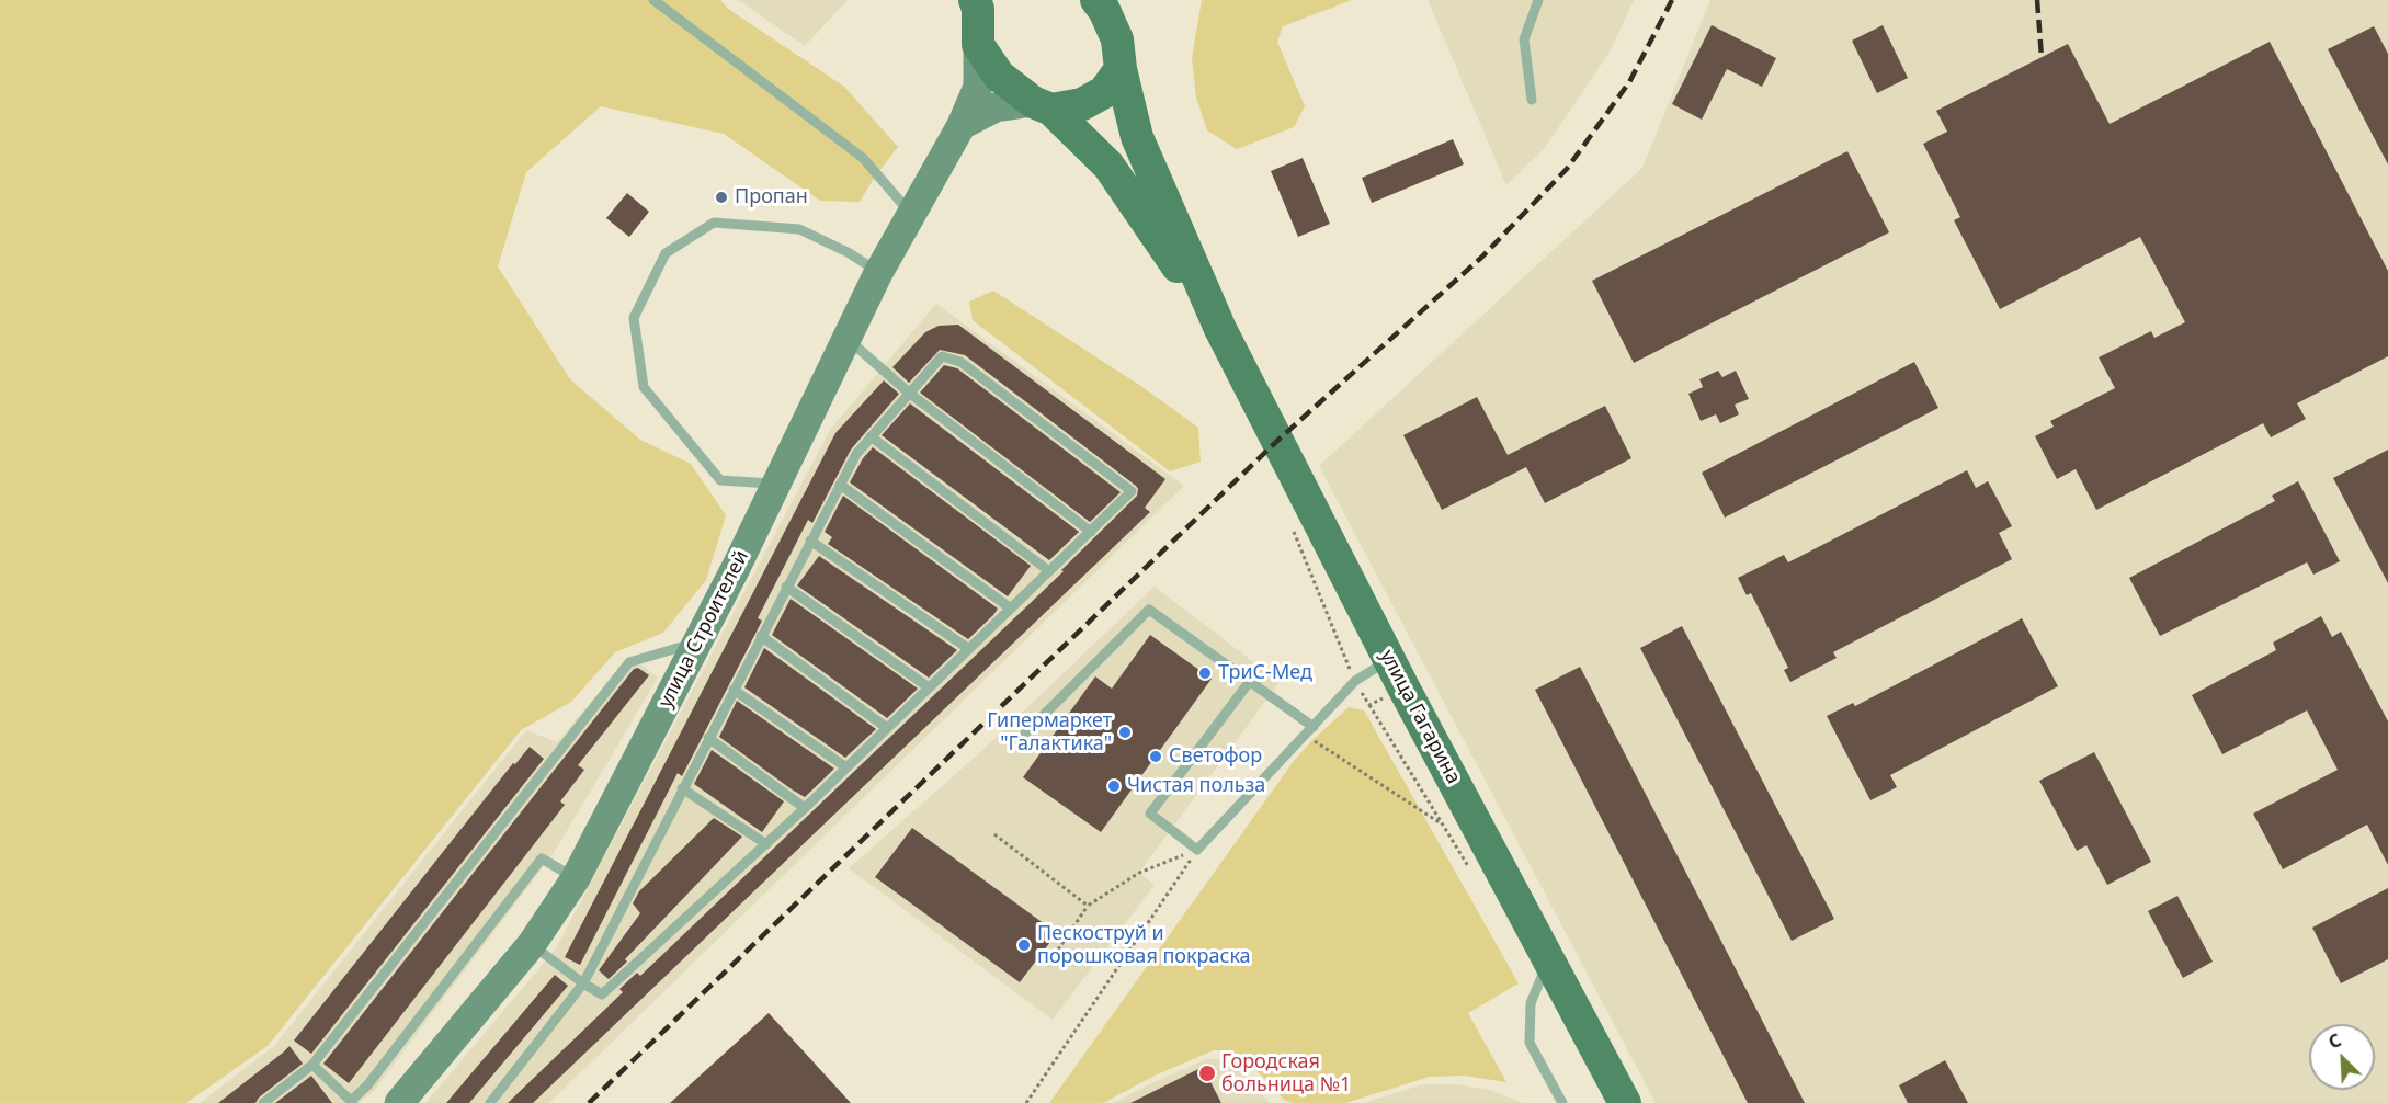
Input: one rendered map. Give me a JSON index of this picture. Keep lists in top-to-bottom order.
{
  "streets": {
    "main road": ["улица Строителей", "улица Гагарина"]
  },
  "places": [
    "Пропан",
    "ТриС-Мед",
    "Гипермаркет \"Галактика\"",
    "Светофор",
    "Чистая польза",
    "Пескоструй и порошковая покраска",
    "Городская больница №1"
  ],
  "north": "top left"
}
